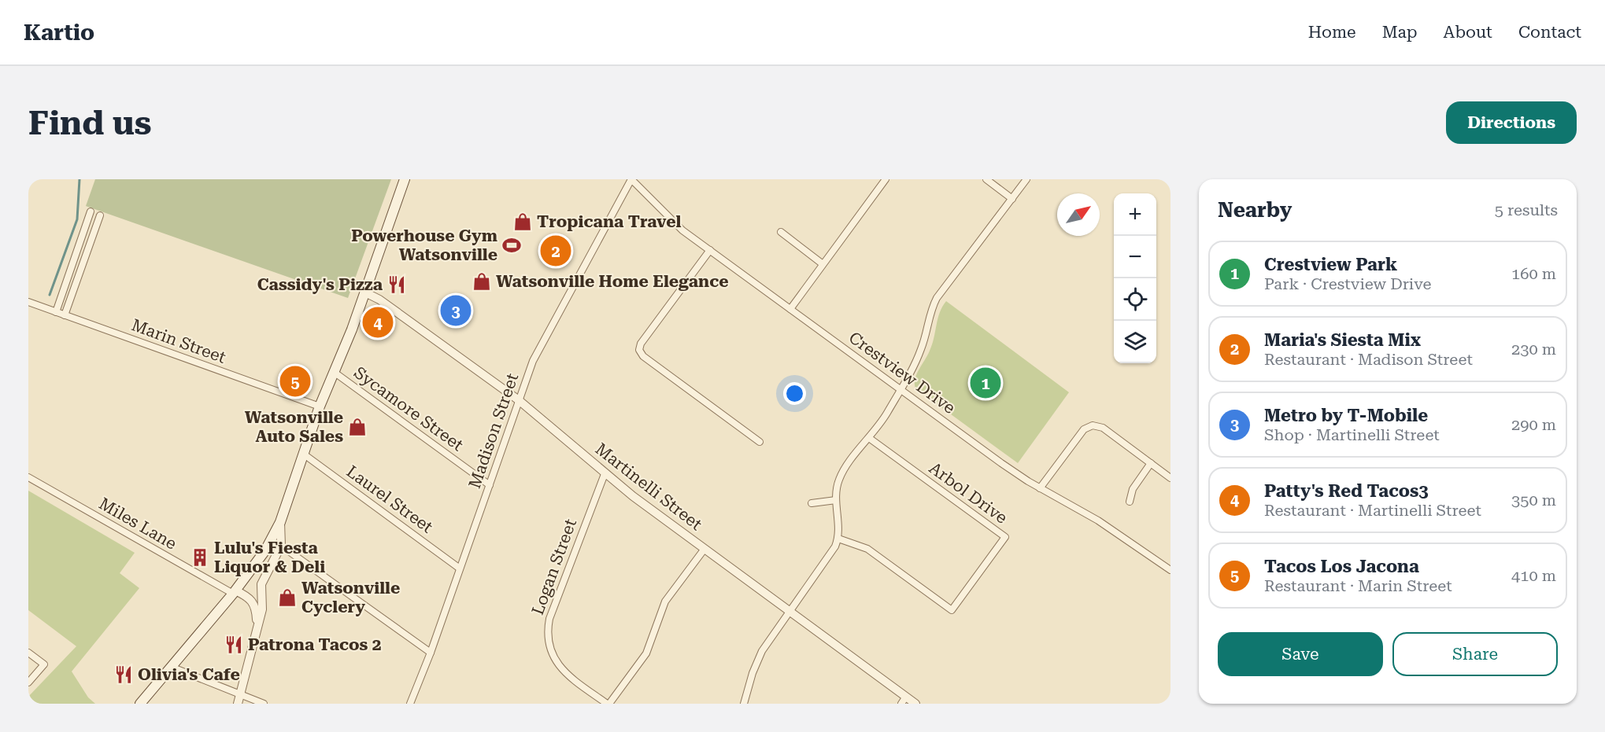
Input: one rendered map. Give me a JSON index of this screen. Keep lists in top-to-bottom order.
{
  "streets": {
    "street": [
      "Marin Street",
      "Crestview Drive",
      "Sycamore Street",
      "Madison Street",
      "Martinelli Street",
      "Arbol Drive",
      "Laurel Street",
      "Miles Lane",
      "Logan Street"
    ]
  },
  "crossings": [
    ["Crestview Drive", "Madison Street"],
    ["Sycamore Street", "Madison Street"],
    ["Madison Street", "Martinelli Street"],
    ["Madison Street", "Laurel Street"],
    ["Martinelli Street", "Logan Street"]
  ],
  "places": {
    "shop": [
      "Tropicana Travel",
      "Watsonville Home Elegance",
      "Watsonville Auto Sales",
      "Watsonville Cyclery"
    ],
    "sports": ["Powerhouse Gym Watsonville"],
    "restaurant": ["Cassidy's Pizza", "Patrona Tacos 2", "Olivia's Cafe"],
    "building": ["Lulu's Fiesta Liquor & Deli"]
  },
  "north": "top right",
  "page": {
    "header": "Kartio",
    "nav": [
      "Home",
      "Map",
      "About",
      "Contact"
    ],
    "buttons": [
      "Directions",
      ["Save", "Share"]
    ],
    "title": "Find us",
    "heading": ["Nearby", "5 results"],
    "map_buttons": ["+", "−"],
    "pins": [
      "2",
      "3",
      "4",
      "5",
      "1"
    ],
    "list": [
      {
        "mark": "1",
        "name": "Crestview Park",
        "note": "Park · Crestview Drive",
        "value": "160 m"
      },
      {
        "mark": "2",
        "name": "Maria's Siesta Mix",
        "note": "Restaurant · Madison Street",
        "value": "230 m"
      },
      {
        "mark": "3",
        "name": "Metro by T-Mobile",
        "note": "Shop · Martinelli Street",
        "value": "290 m"
      },
      {
        "mark": "4",
        "name": "Patty's Red Tacos3",
        "note": "Restaurant · Martinelli Street",
        "value": "350 m"
      },
      {
        "mark": "5",
        "name": "Tacos Los Jacona",
        "note": "Restaurant · Marin Street",
        "value": "410 m"
      }
    ]
  }
}
